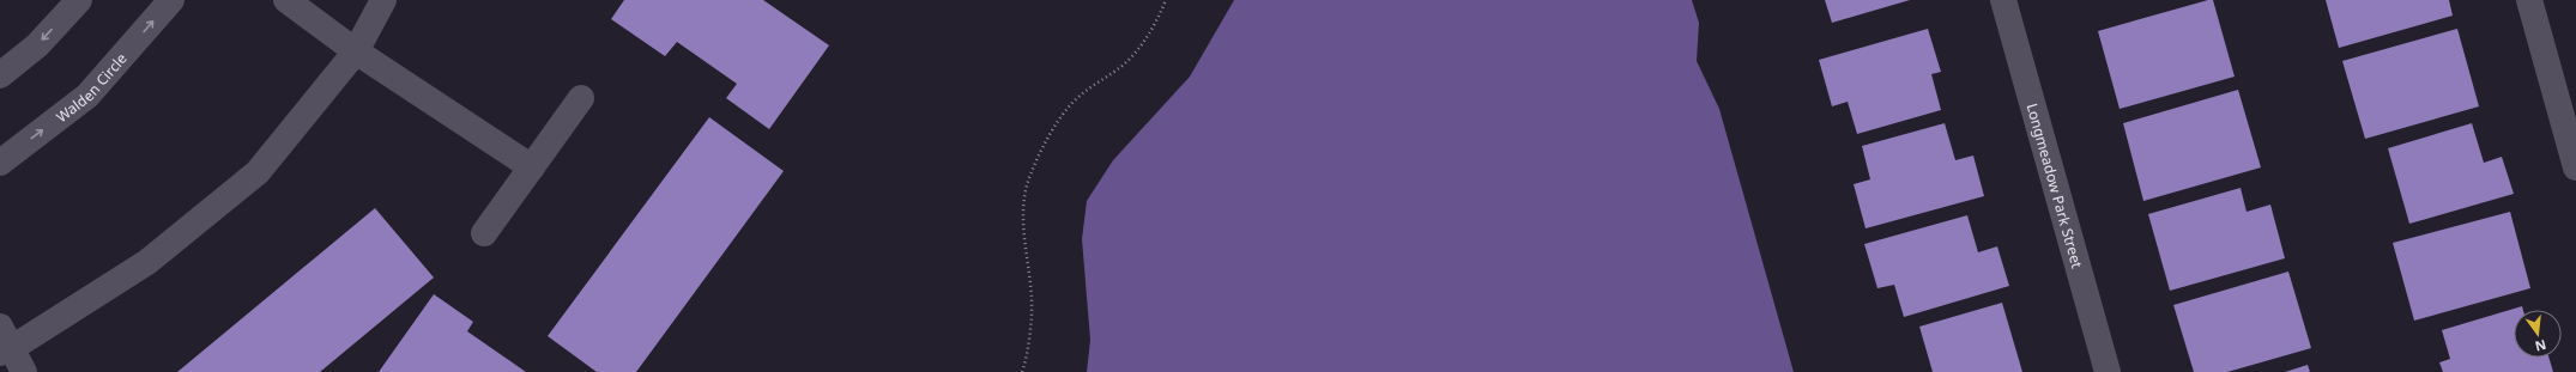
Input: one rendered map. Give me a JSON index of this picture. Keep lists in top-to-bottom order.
{
  "streets": {
    "street": ["Walden Circle", "Longmeadow Park Street"]
  },
  "north": "bottom"
}
